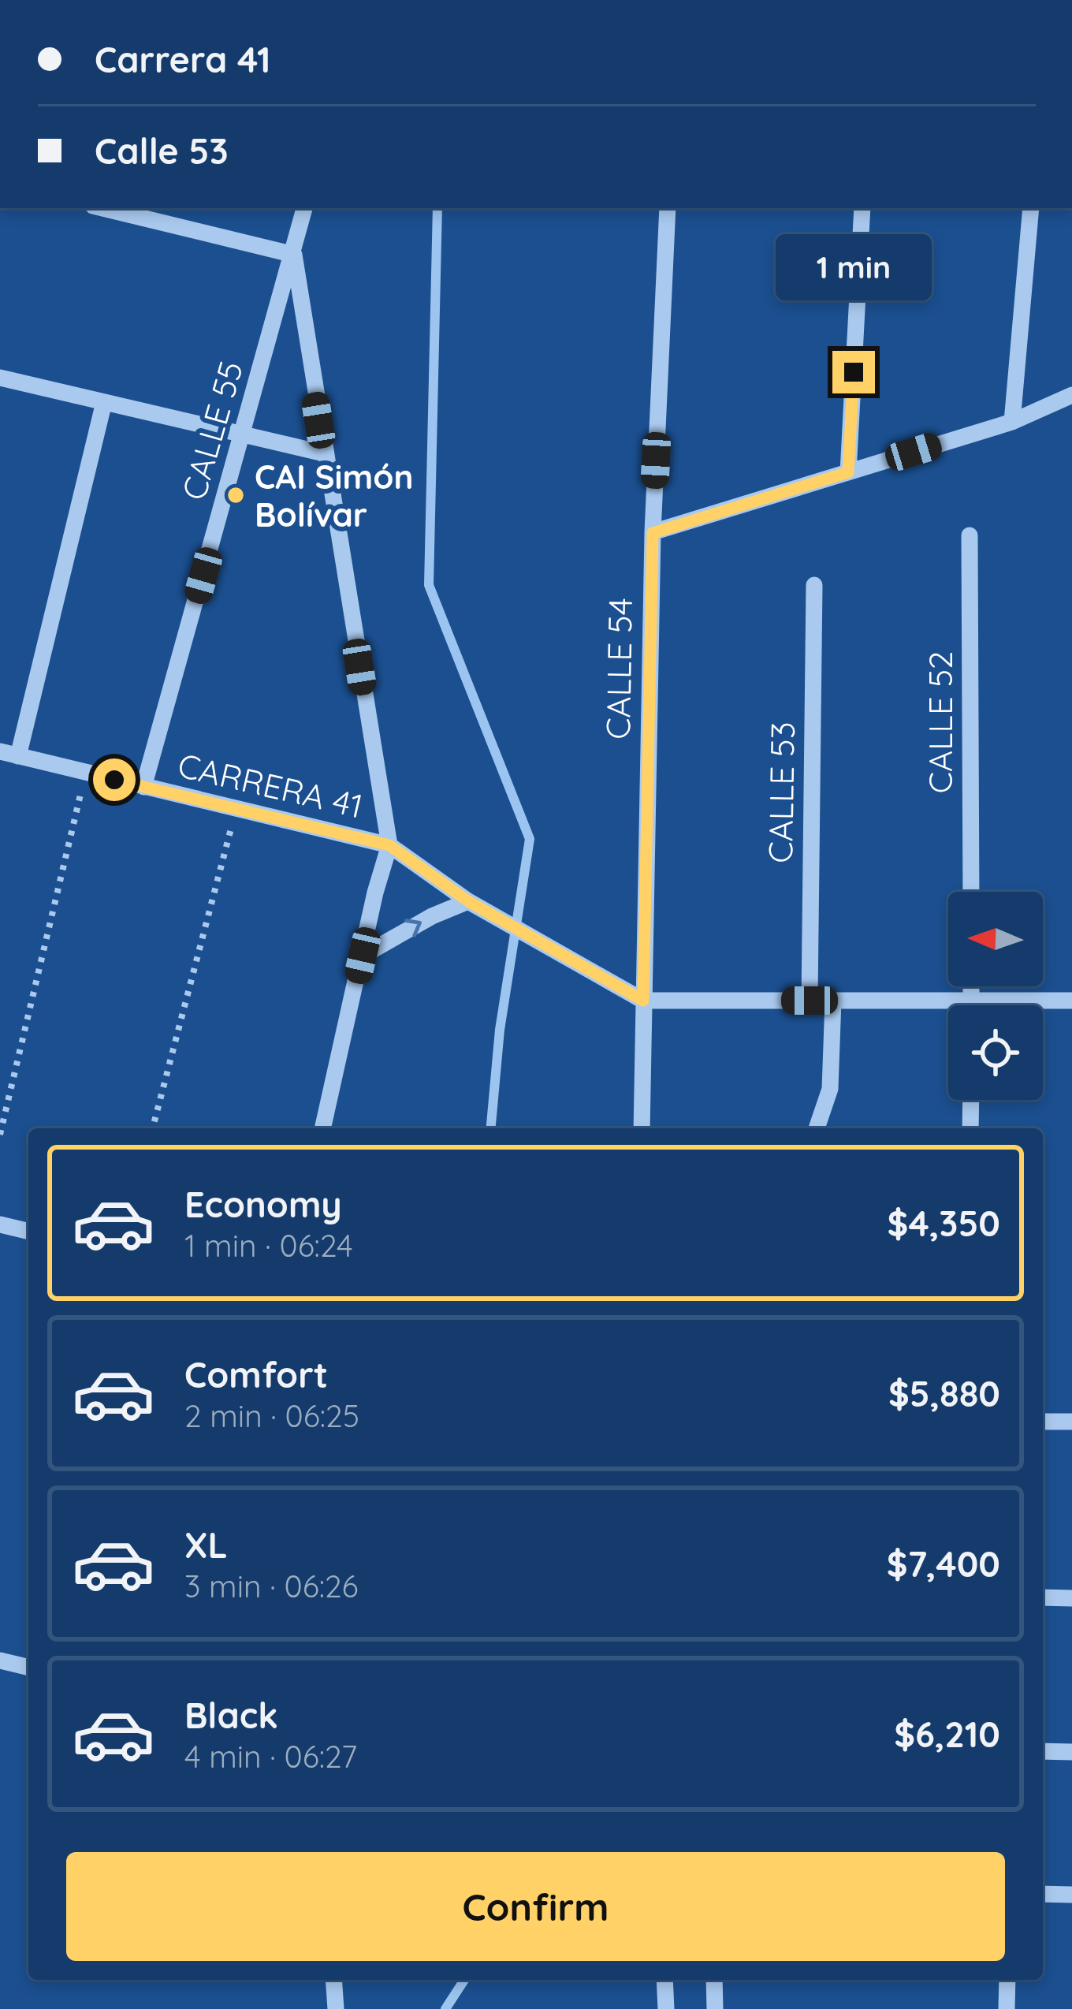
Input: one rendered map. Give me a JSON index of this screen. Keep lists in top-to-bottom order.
{
  "streets": {
    "street": [
      "CALLE 55",
      "CALLE 54",
      "CALLE 52",
      "CARRERA 41",
      "CALLE 53"
    ]
  },
  "crossings": [
    ["CALLE 55", "CARRERA 41"],
    ["CALLE 54", "CARRERA 41"]
  ],
  "places": ["CAI Simón Bolívar"],
  "north": "left",
  "page": {
    "banner": ["Carrera 41", "Calle 53"],
    "bubble": "1 min",
    "list": [
      {
        "name": "Economy",
        "note": "1 min · 06:24",
        "value": "$4,350"
      },
      {
        "name": "Comfort",
        "note": "2 min · 06:25",
        "value": "$5,880"
      },
      {
        "name": "XL",
        "note": "3 min · 06:26",
        "value": "$7,400"
      },
      {
        "name": "Black",
        "note": "4 min · 06:27",
        "value": "$6,210"
      }
    ],
    "buttons": "Confirm"
  }
}
